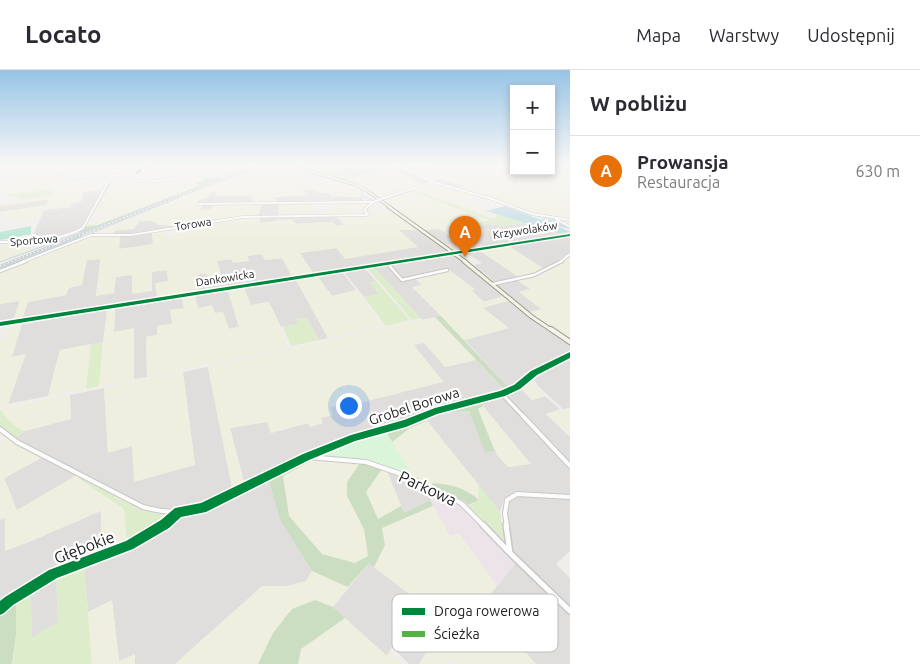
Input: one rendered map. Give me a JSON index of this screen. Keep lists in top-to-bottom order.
{
  "streets": {
    "street": [
      "Torowa",
      "Krzywolaków",
      "Sportowa",
      "Dankowicka",
      "Grobel Borowa",
      "Parkowa",
      "Głębokie"
    ]
  },
  "crossings": [
    ["Krzywolaków", "Dankowicka"],
    ["Grobel Borowa", "Parkowa"],
    ["Grobel Borowa", "Głębokie"]
  ],
  "legend": ["Droga rowerowa", "Ścieżka"],
  "page": {
    "header": "Locato",
    "nav": ["Mapa", "Warstwy", "Udostępnij"],
    "heading": "W pobliżu",
    "map_buttons": ["+", "−"],
    "list": [
      {
        "mark": "A",
        "name": "Prowansja",
        "note": "Restauracja",
        "value": "630 m"
      }
    ],
    "pins": "A"
  }
}
